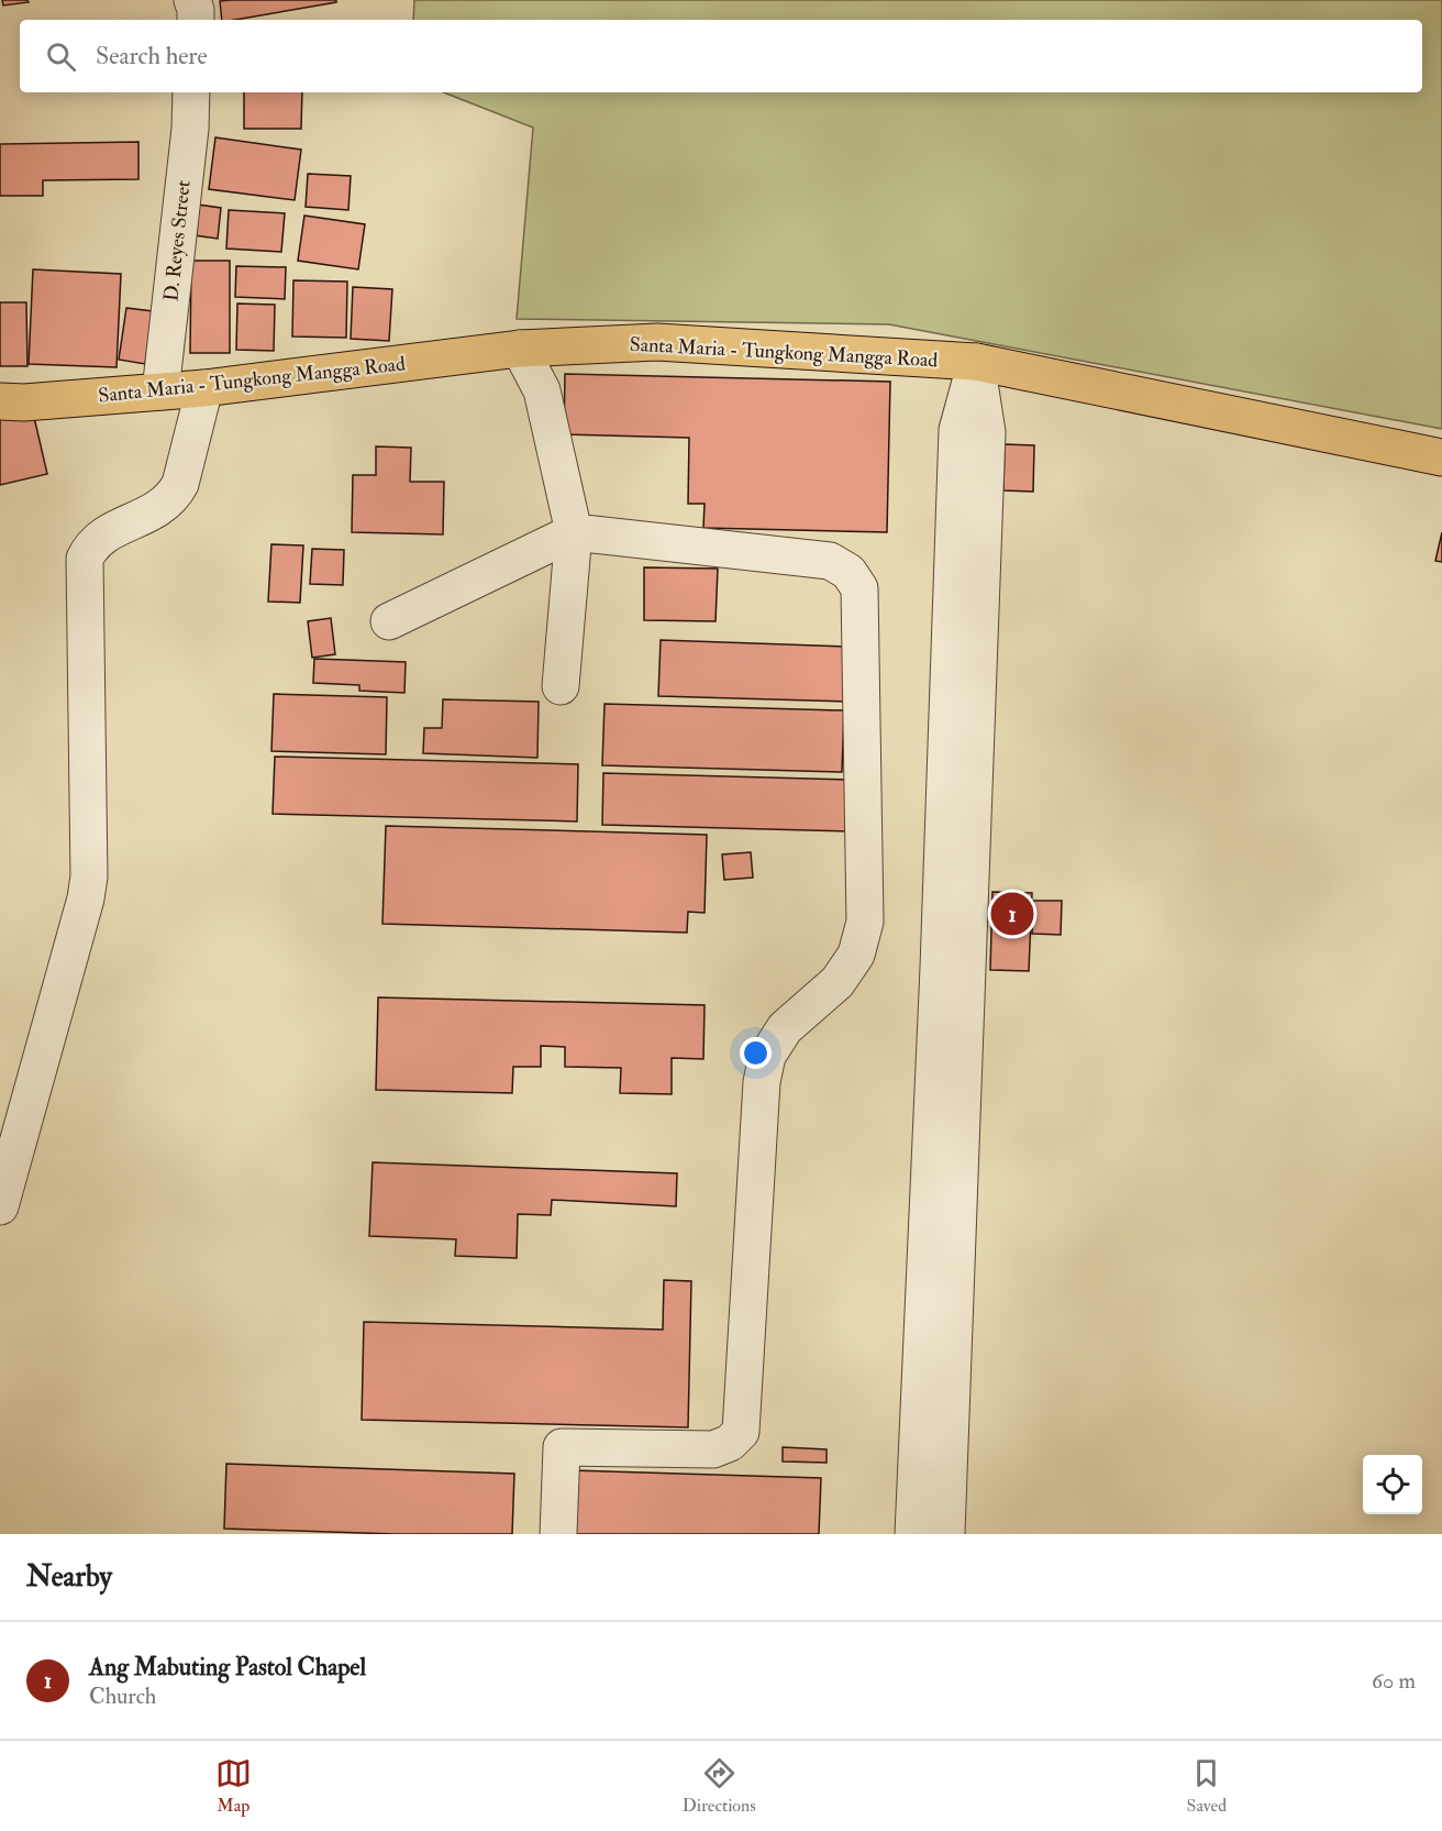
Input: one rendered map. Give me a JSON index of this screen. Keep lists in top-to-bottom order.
{
  "streets": {
    "main road": ["Santa Maria - Tungkong Mangga Road"],
    "street": ["D. Reyes Street"]
  },
  "crossings": [
    ["D. Reyes Street", "Santa Maria - Tungkong Mangga Road"]
  ],
  "page": {
    "search": "Search here",
    "pins": "1",
    "heading": "Nearby",
    "list": [
      {
        "mark": "1",
        "name": "Ang Mabuting Pastol Chapel",
        "note": "Church",
        "value": "60 m"
      }
    ],
    "nav": ["Map", "Directions", "Saved"]
  }
}
